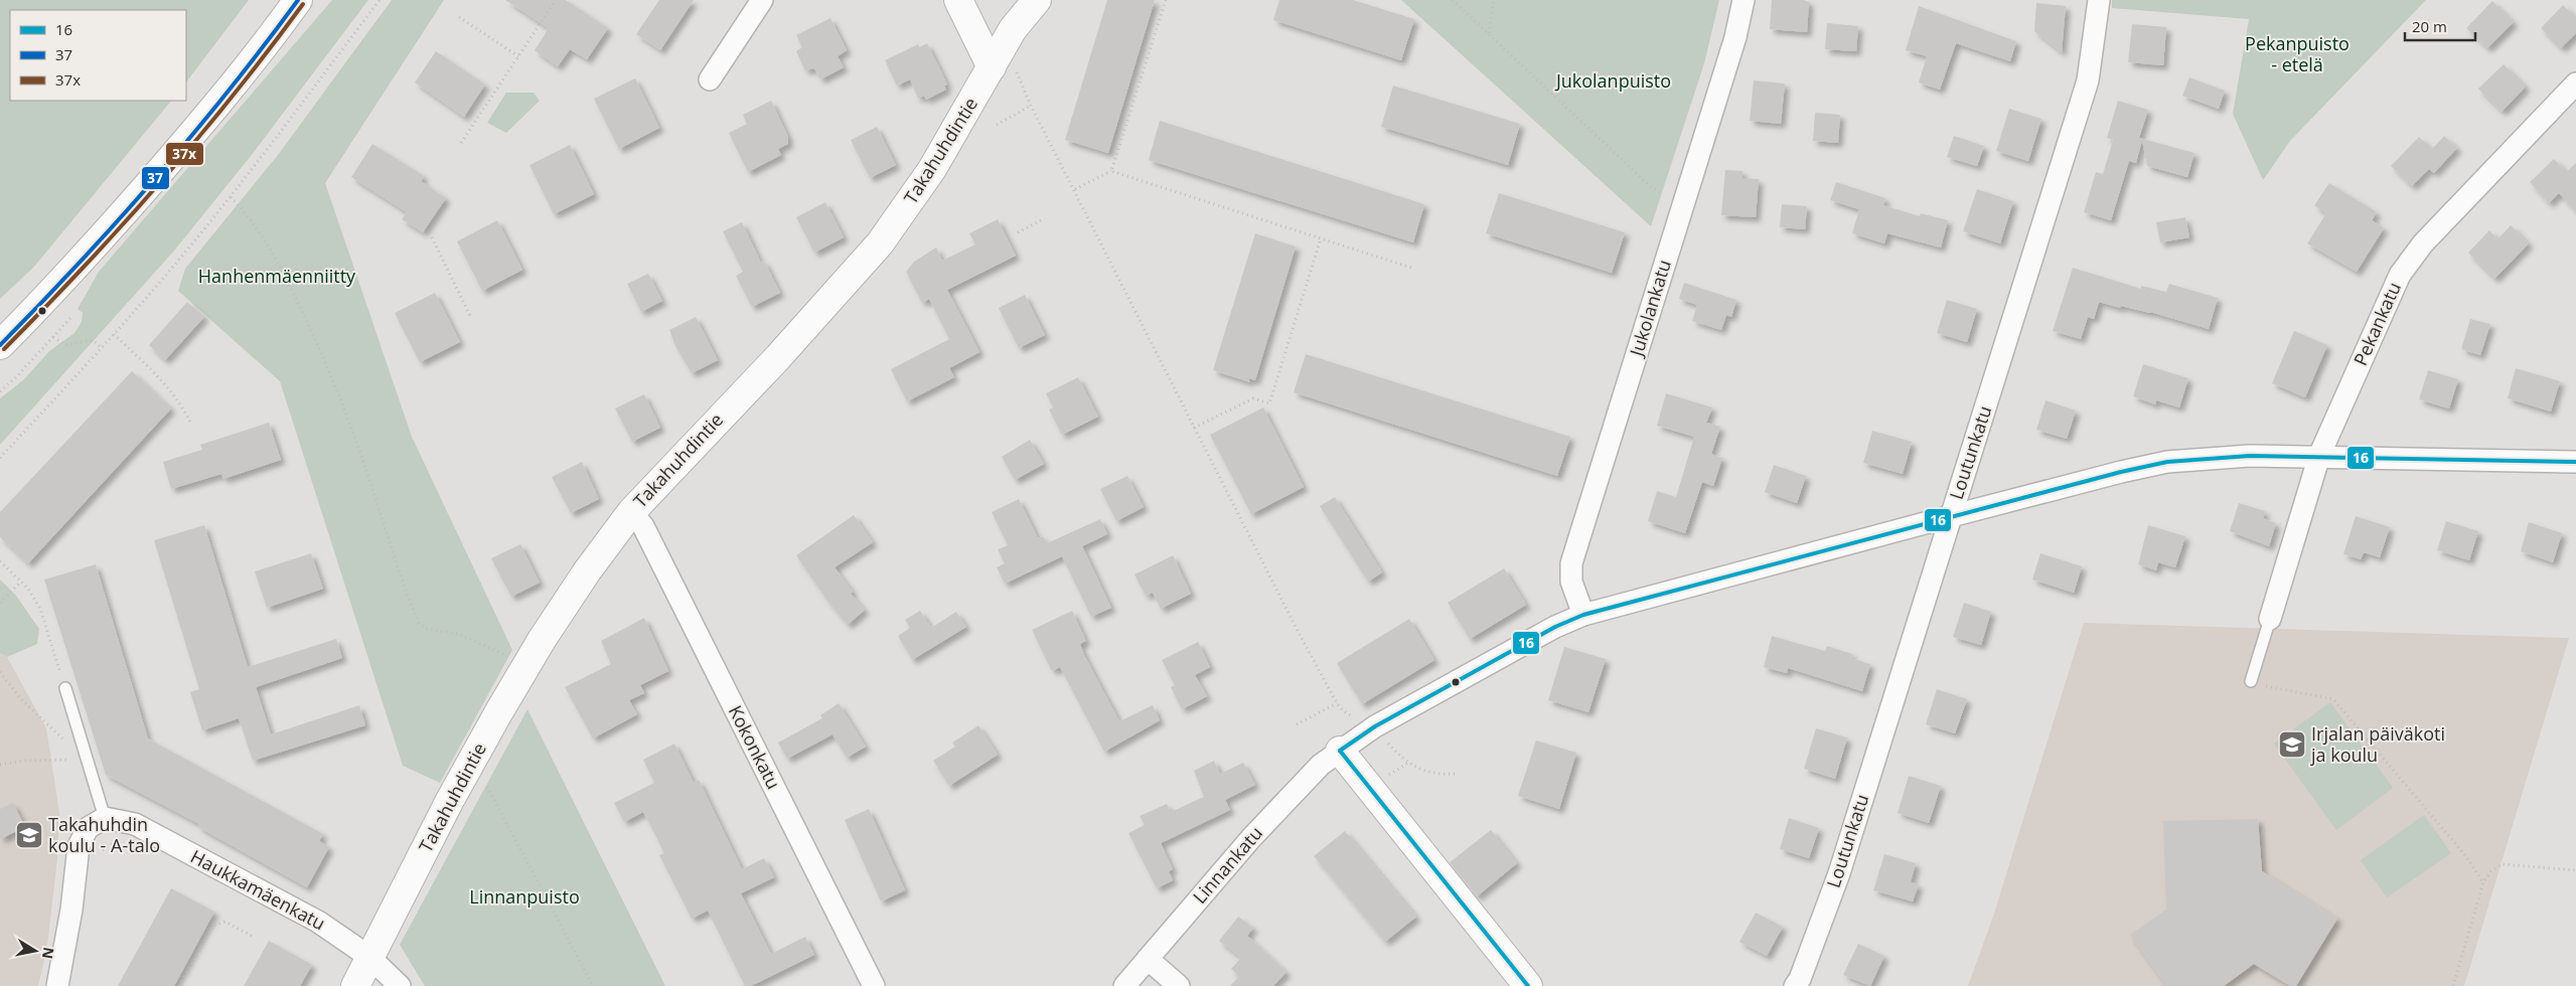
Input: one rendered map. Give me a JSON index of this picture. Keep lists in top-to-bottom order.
{
  "streets": {
    "street": [
      "Takahuhdintie",
      "Jukolankatu",
      "Pekankatu",
      "Loutunkatu",
      "Kokonkatu",
      "Linnankatu",
      "Haukkamäenkatu"
    ]
  },
  "crossings": [
    ["Takahuhdintie", "Kokonkatu"],
    ["Takahuhdintie", "Haukkamäenkatu"],
    ["Jukolankatu", "Linnankatu"],
    ["Pekankatu", "Linnankatu"],
    ["Loutunkatu", "Linnankatu"]
  ],
  "parks": [
    "Pekanpuisto - etelä",
    "Jukolanpuisto",
    "Hanhenmäenniitty",
    "Linnanpuisto"
  ],
  "places": {
    "school or university": ["Irjalan päiväkoti ja koulu", "Takahuhdin koulu - A-talo"]
  },
  "lines": ["transit line 37", "transit line 37x", "transit line 16"],
  "legend": ["16", "37", "37x"],
  "scale_bar": "20 m",
  "north": "right"
}
